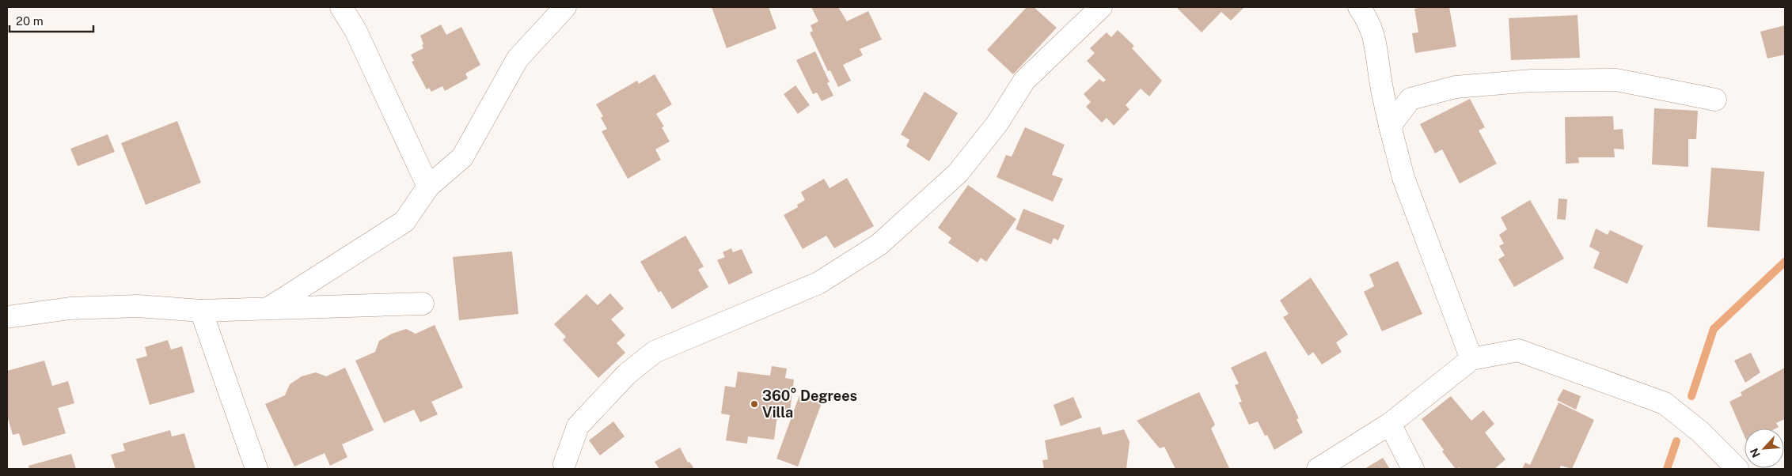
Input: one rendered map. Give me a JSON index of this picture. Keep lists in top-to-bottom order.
{
  "places": ["360° Degrees Villa"],
  "scale_bar": "20 m",
  "north": "bottom left"
}
